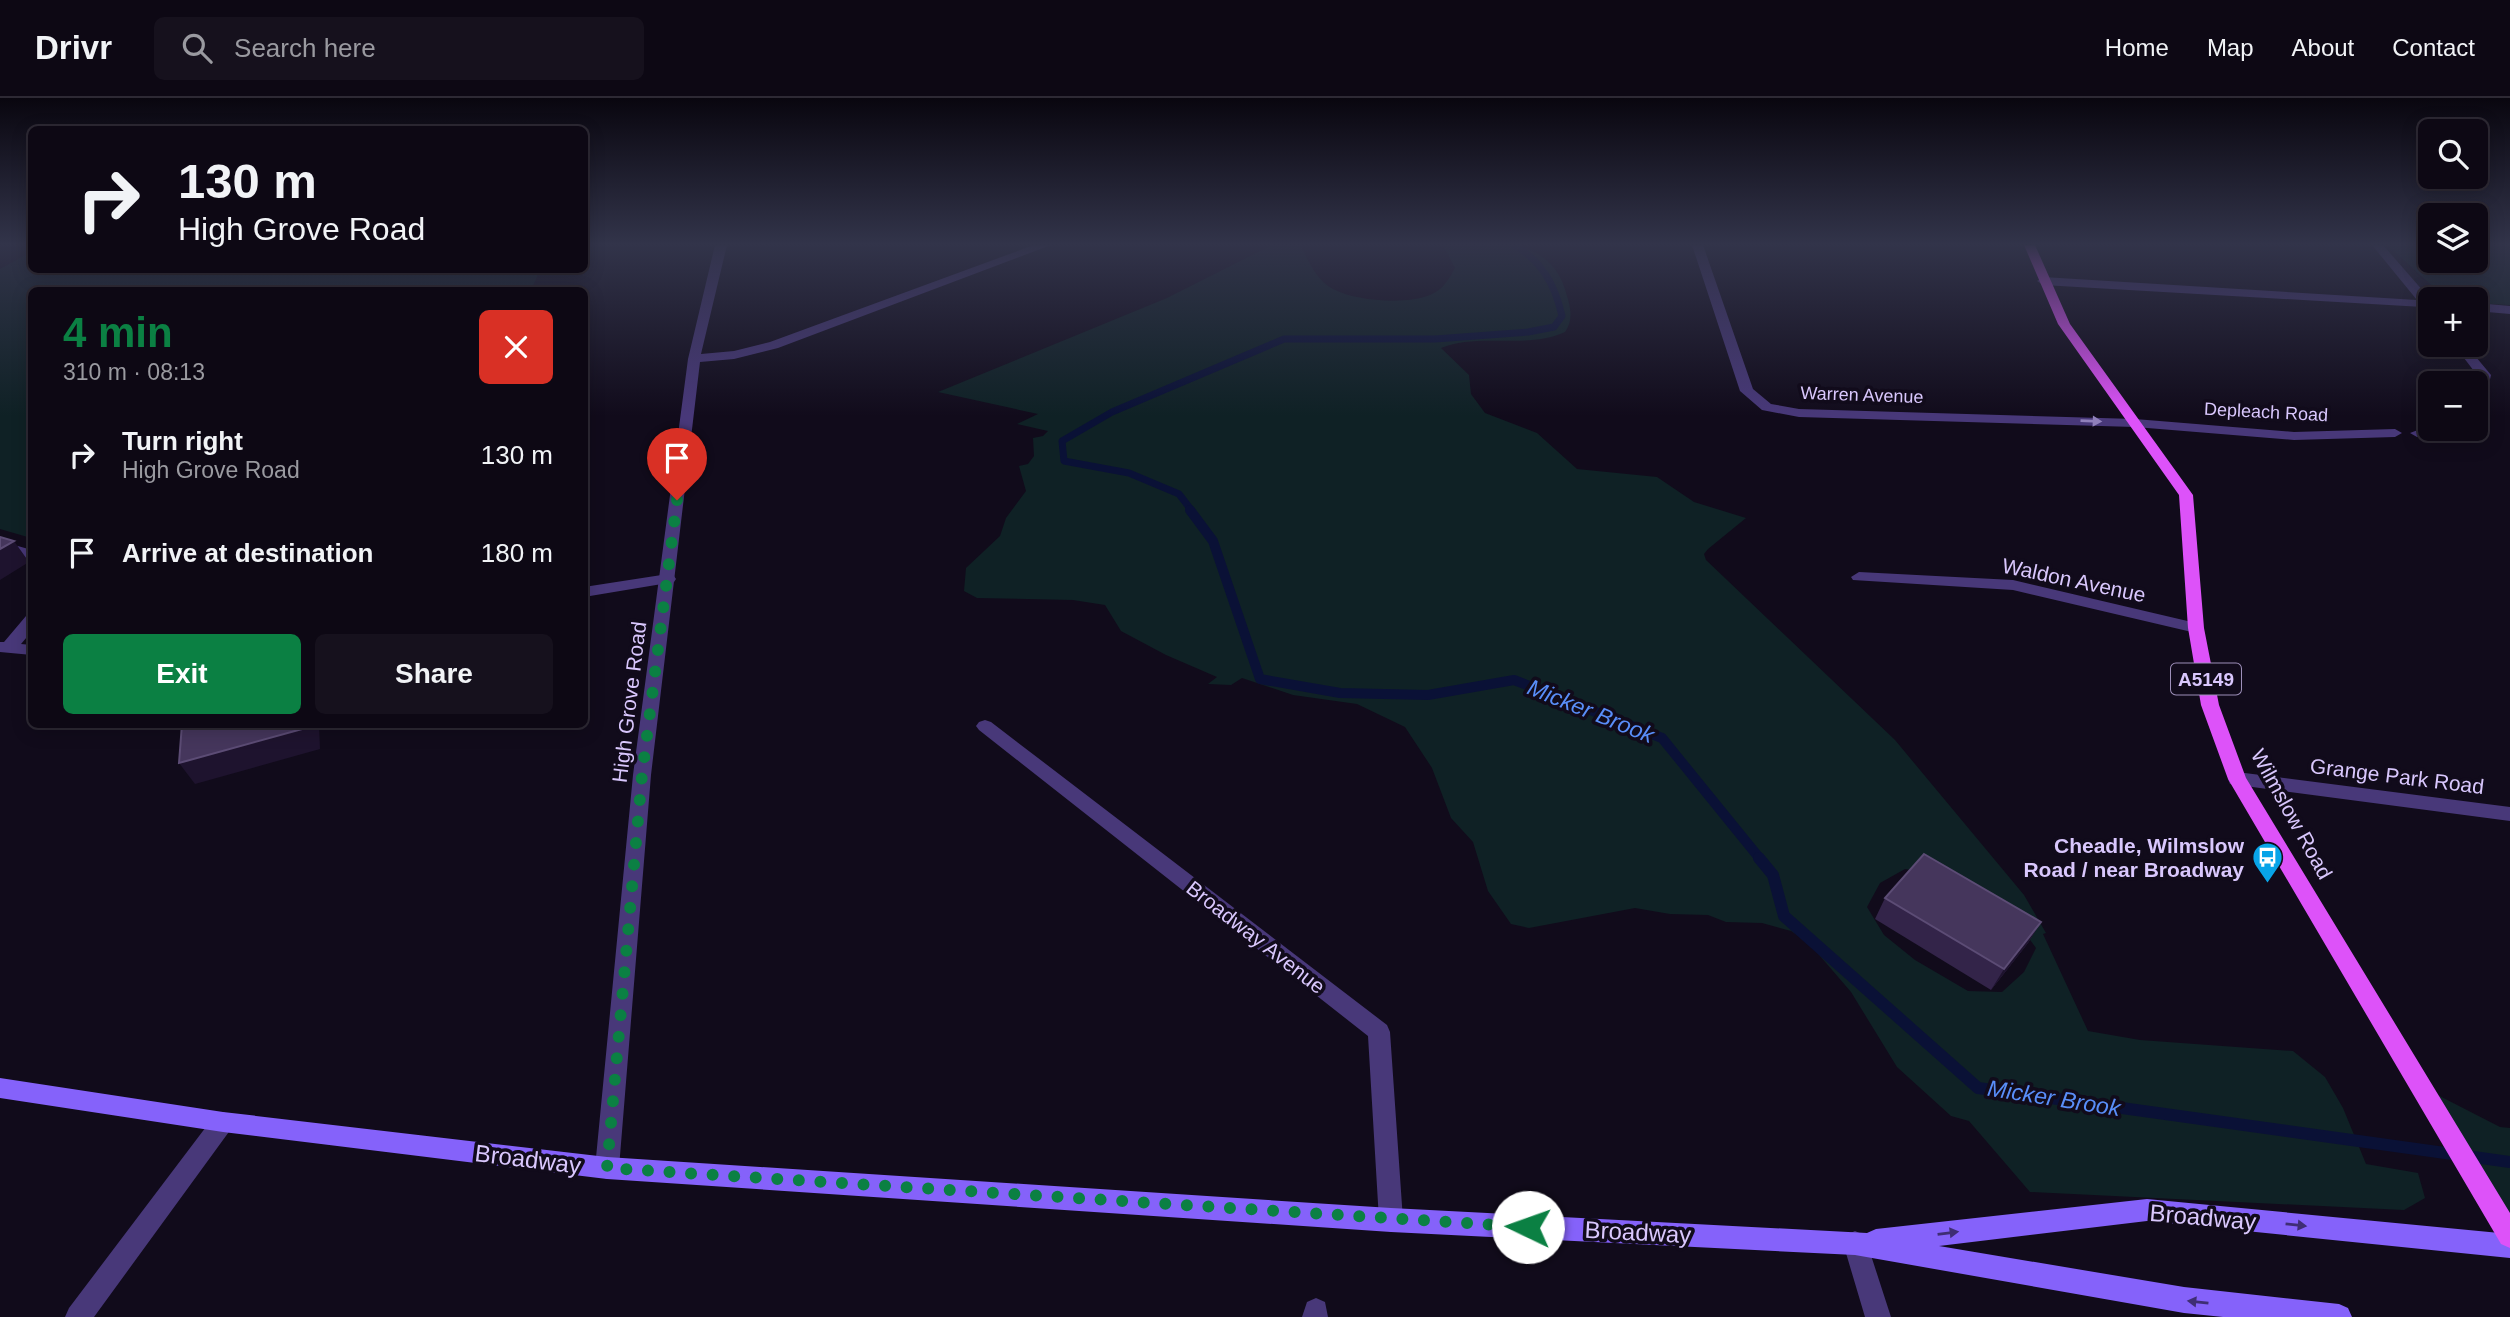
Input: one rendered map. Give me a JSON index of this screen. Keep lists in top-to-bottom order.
{
  "streets": {
    "main road": ["A5149", "Wilmslow Road"],
    "street": [
      "Warren Avenue",
      "Depleach Road",
      "Waldon Avenue",
      "High Grove Road",
      "Grange Park Road",
      "Broadway Avenue",
      "Broadway"
    ]
  },
  "crossings": [
    ["Warren Avenue", "Depleach Road"],
    ["Warren Avenue", "Wilmslow Road"],
    ["Depleach Road", "Wilmslow Road"],
    ["Waldon Avenue", "Wilmslow Road"],
    ["High Grove Road", "Broadway"],
    ["Grange Park Road", "Wilmslow Road"],
    ["Broadway Avenue", "Broadway"]
  ],
  "one_way": ["Warren Avenue"],
  "water": ["Micker Brook"],
  "places": {
    "bus stop": ["Cheadle, Wilmslow Road / near Broadway"]
  },
  "page": {
    "header": "Drivr",
    "search": "Search here",
    "nav": [
      "Home",
      "Map",
      "About",
      "Contact"
    ],
    "map_buttons": ["+", "−"],
    "turn": ["130 m", "High Grove Road"],
    "heading": ["4 min", "310 m · 08:13"],
    "list": [
      {
        "name": "Turn right",
        "note": "High Grove Road",
        "value": "130 m"
      },
      {
        "name": "Arrive at destination",
        "value": "180 m"
      }
    ],
    "buttons": ["Exit", "Share"]
  }
}
